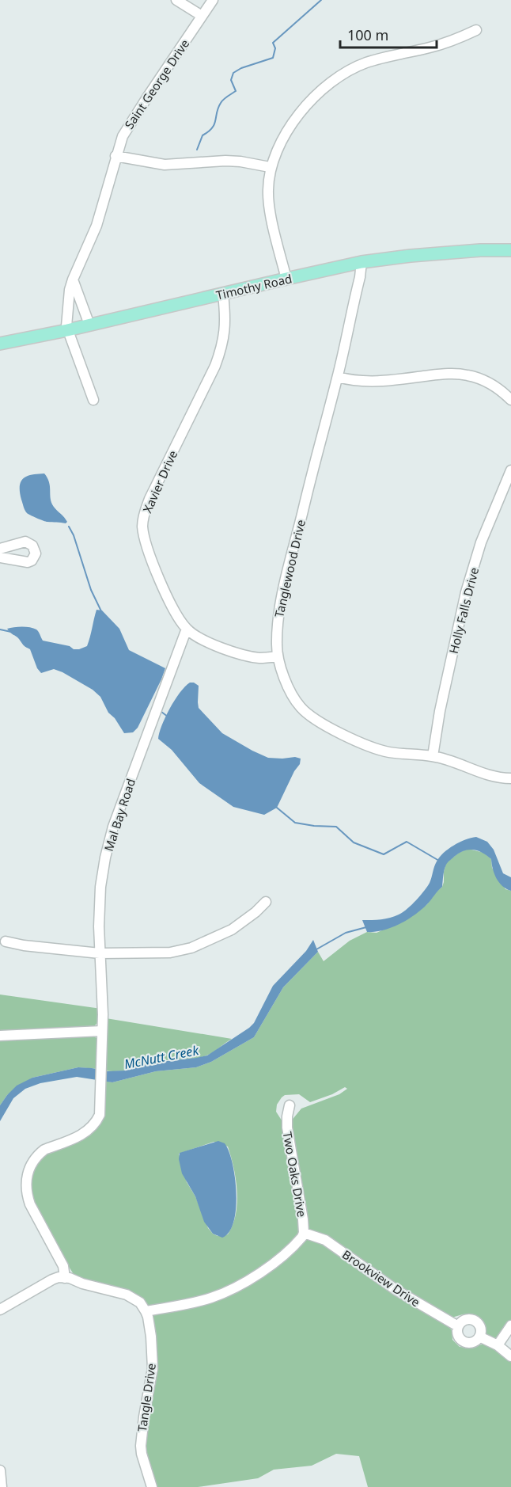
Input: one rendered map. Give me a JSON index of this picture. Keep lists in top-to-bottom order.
{
  "streets": {
    "main road": ["Timothy Road"],
    "street": [
      "Saint George Drive",
      "Xavier Drive",
      "Tanglewood Drive",
      "Holly Falls Drive",
      "Mal Bay Road",
      "Two Oaks Drive",
      "Brookview Drive",
      "Tangle Drive"
    ]
  },
  "crossings": [
    ["Saint George Drive", "Timothy Road"],
    ["Timothy Road", "Xavier Drive"],
    ["Timothy Road", "Tanglewood Drive"],
    ["Xavier Drive", "Tanglewood Drive"],
    ["Xavier Drive", "Mal Bay Road"],
    ["Tanglewood Drive", "Holly Falls Drive"],
    ["Two Oaks Drive", "Brookview Drive"],
    ["Two Oaks Drive", "Tangle Drive"]
  ],
  "water": ["McNutt Creek"],
  "scale_bar": "100 m"
}
